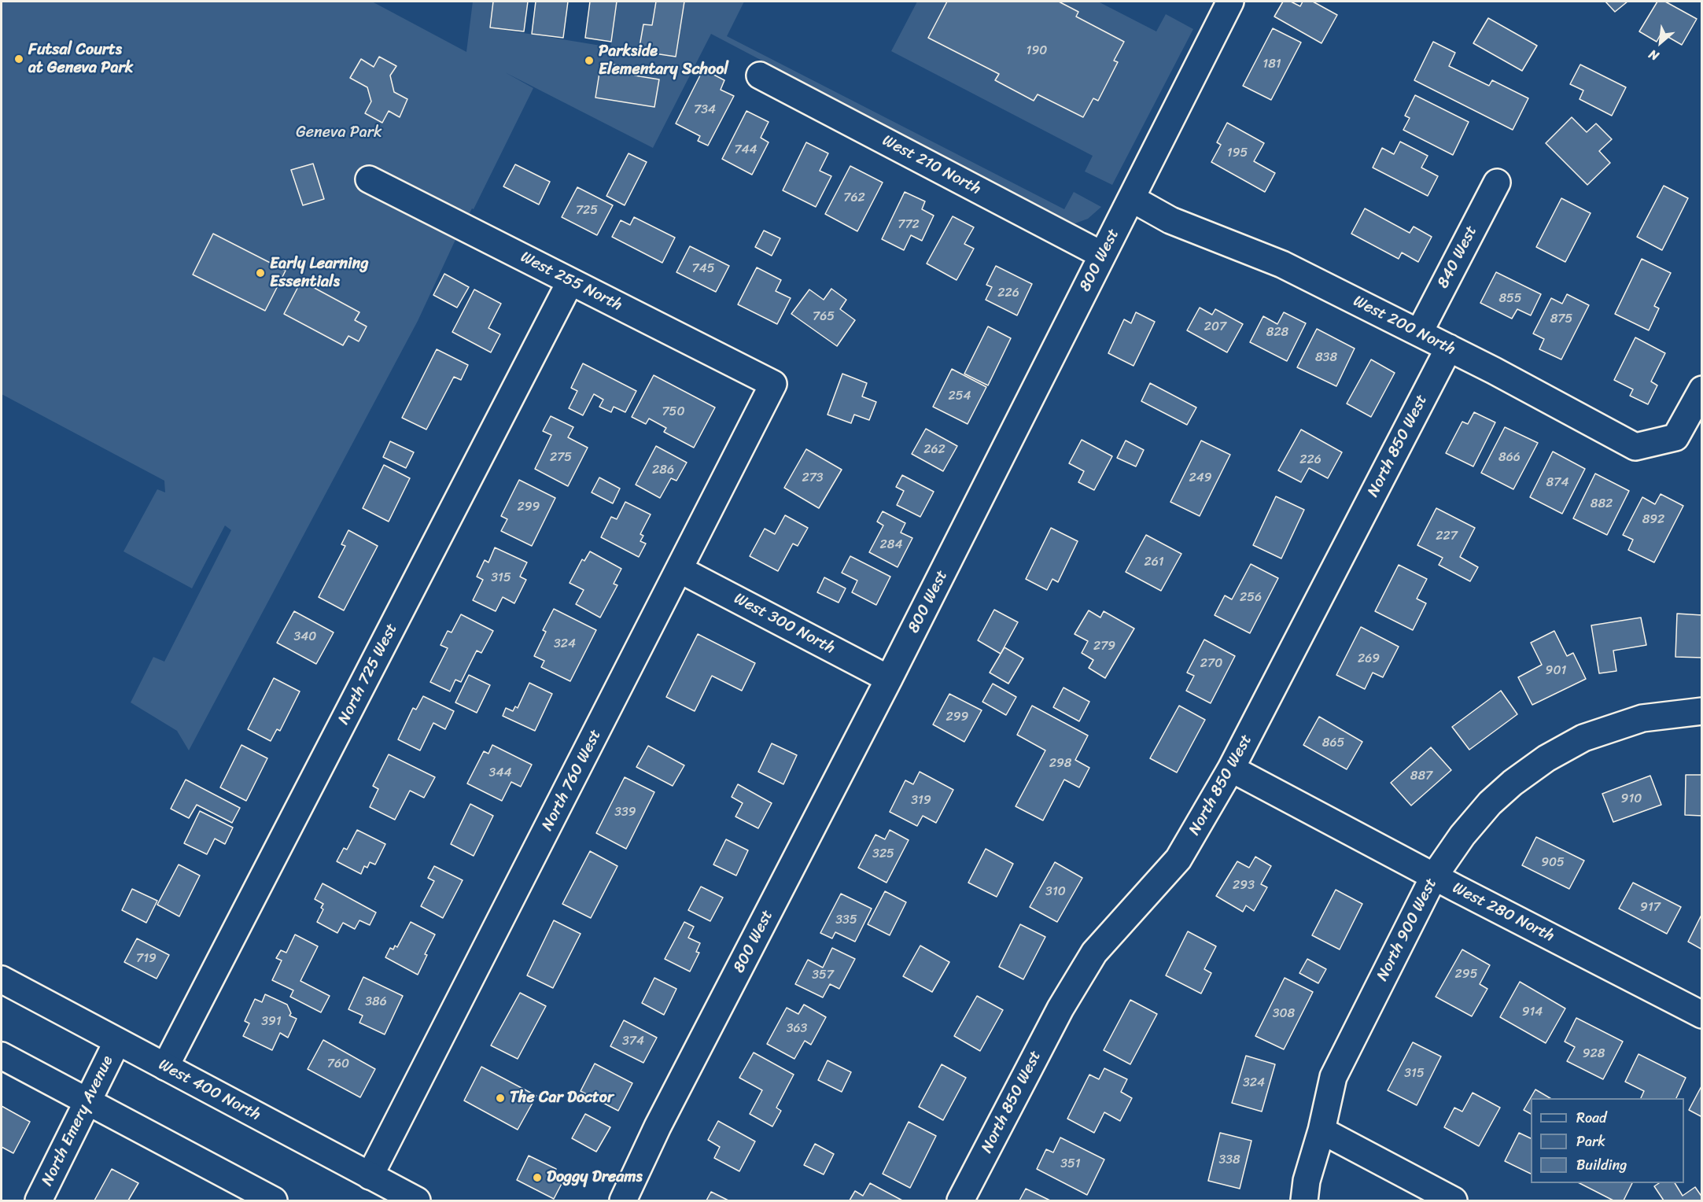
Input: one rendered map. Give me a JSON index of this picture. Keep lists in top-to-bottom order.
{
  "streets": {
    "street": [
      "West 210 North",
      "840 West",
      "800 West",
      "West 255 North",
      "West 200 North",
      "North 850 West",
      "West 300 North",
      "North 725 West",
      "North 760 West",
      "West 280 North",
      "North 900 West",
      "West 400 North",
      "North Emery Avenue"
    ]
  },
  "crossings": [
    ["West 210 North", "800 West"],
    ["840 West", "West 200 North"],
    ["800 West", "West 200 North"],
    ["800 West", "West 300 North"],
    ["West 255 North", "North 725 West"],
    ["West 255 North", "North 760 West"],
    ["West 200 North", "North 850 West"],
    ["North 850 West", "West 280 North"],
    ["West 300 North", "North 760 West"],
    ["North 725 West", "West 400 North"],
    ["North 760 West", "West 400 North"],
    ["West 280 North", "North 900 West"],
    ["West 400 North", "North Emery Avenue"]
  ],
  "parks": ["Geneva Park"],
  "places": [
    "Futsal Courts at Geneva Park",
    "Parkside Elementary School",
    "Early Learning Essentials",
    "The Car Doctor",
    "Doggy Dreams"
  ],
  "house_numbers": [
    "190",
    "181",
    "734",
    "744",
    "195",
    "762",
    "725",
    "772",
    "745",
    "226",
    "855",
    "765",
    "875",
    "207",
    "828",
    "838",
    "254",
    "750",
    "262",
    "275",
    "866",
    "226",
    "286",
    "273",
    "249",
    "874",
    "882",
    "299",
    "892",
    "227",
    "284",
    "261",
    "315",
    "256",
    "340",
    "324",
    "279",
    "269",
    "270",
    "901",
    "299",
    "865",
    "298",
    "344",
    "887",
    "910",
    "319",
    "339",
    "325",
    "905",
    "293",
    "310",
    "917",
    "335",
    "719",
    "295",
    "357",
    "386",
    "914",
    "308",
    "391",
    "363",
    "374",
    "928",
    "760",
    "315",
    "324",
    "338",
    "351"
  ],
  "legend": ["Road", "Park", "Building"],
  "north": "bottom left"
}
